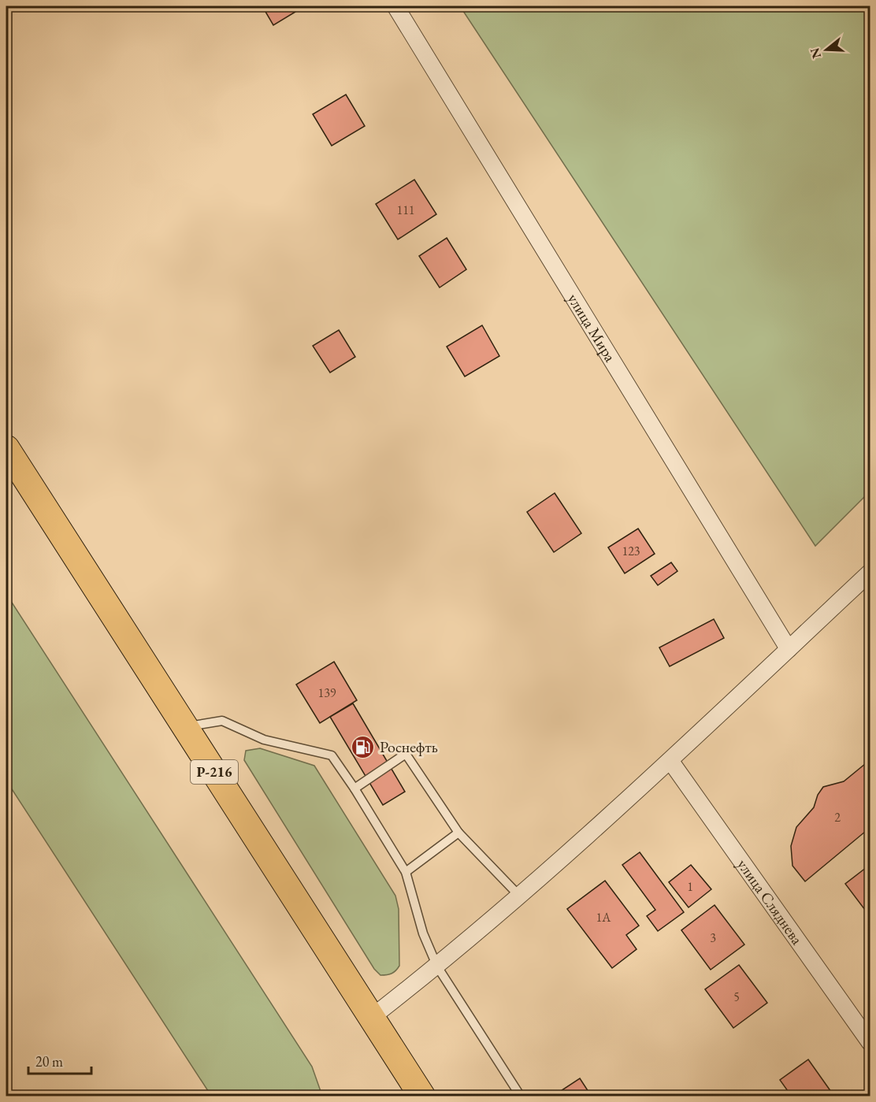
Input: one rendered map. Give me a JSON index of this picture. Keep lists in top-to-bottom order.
{
  "streets": {
    "highway": ["Р-216"],
    "street": ["улица Мира", "улица Сляднева"]
  },
  "places": {
    "fuel station": ["Роснефть"]
  },
  "house_numbers": [
    "111",
    "123",
    "139",
    "2",
    "1",
    "1А",
    "3",
    "5"
  ],
  "scale_bar": "20 m",
  "north": "left"
}
